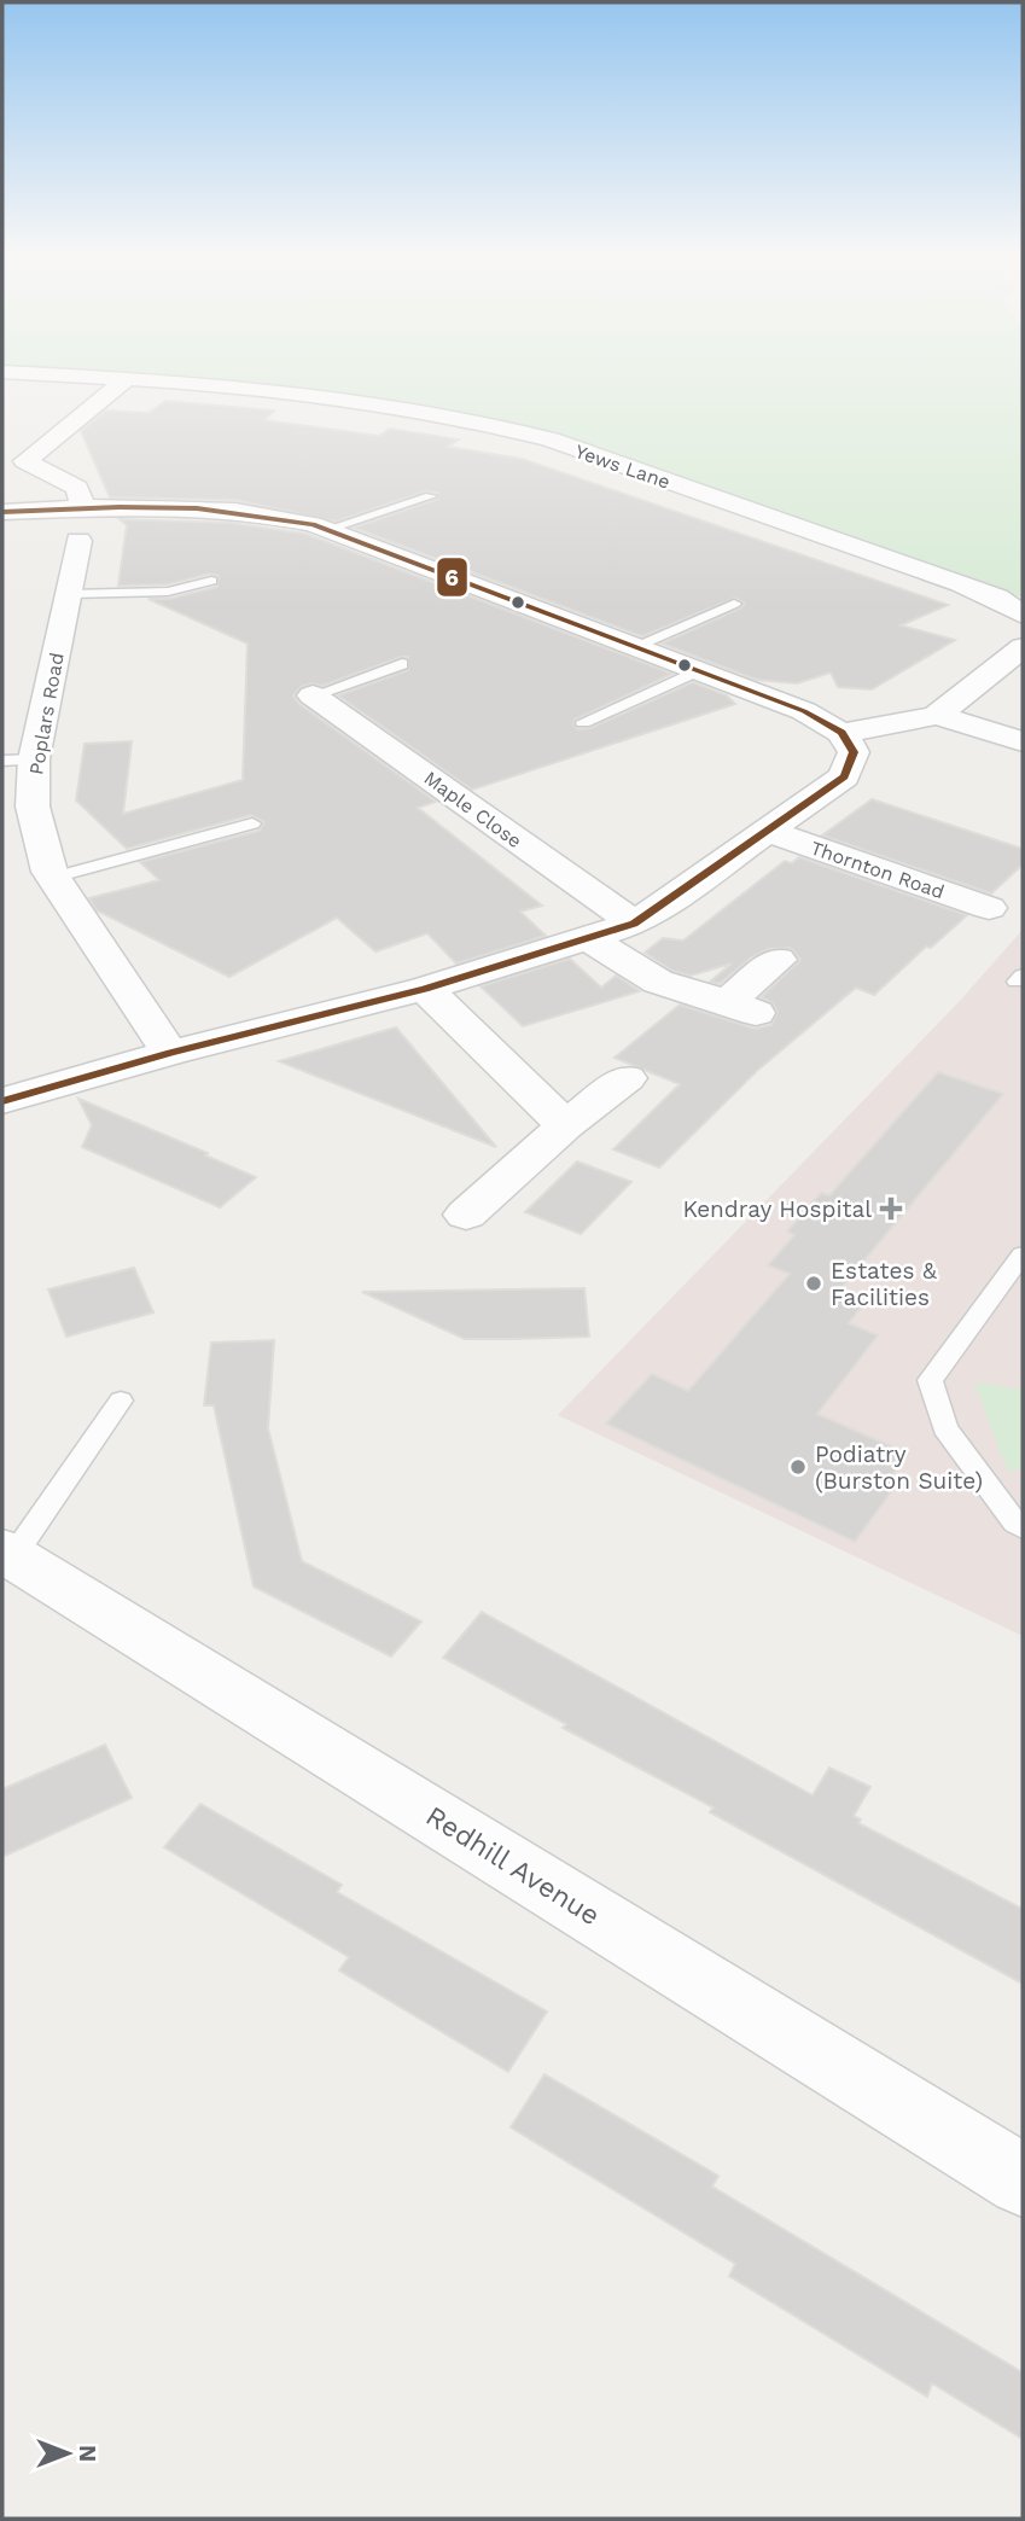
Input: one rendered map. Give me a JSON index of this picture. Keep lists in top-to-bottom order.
{
  "streets": {
    "street": [
      "Yews Lane",
      "Poplars Road",
      "Maple Close",
      "Thornton Road",
      "Redhill Avenue"
    ]
  },
  "crossings": [
    ["Poplars Road", "Thornton Road"],
    ["Maple Close", "Thornton Road"]
  ],
  "places": {
    "health": ["Kendray Hospital"],
    "other": ["Estates & Facilities", "Podiatry (Burston Suite)"]
  },
  "lines": ["transit line 6"],
  "north": "right"
}
